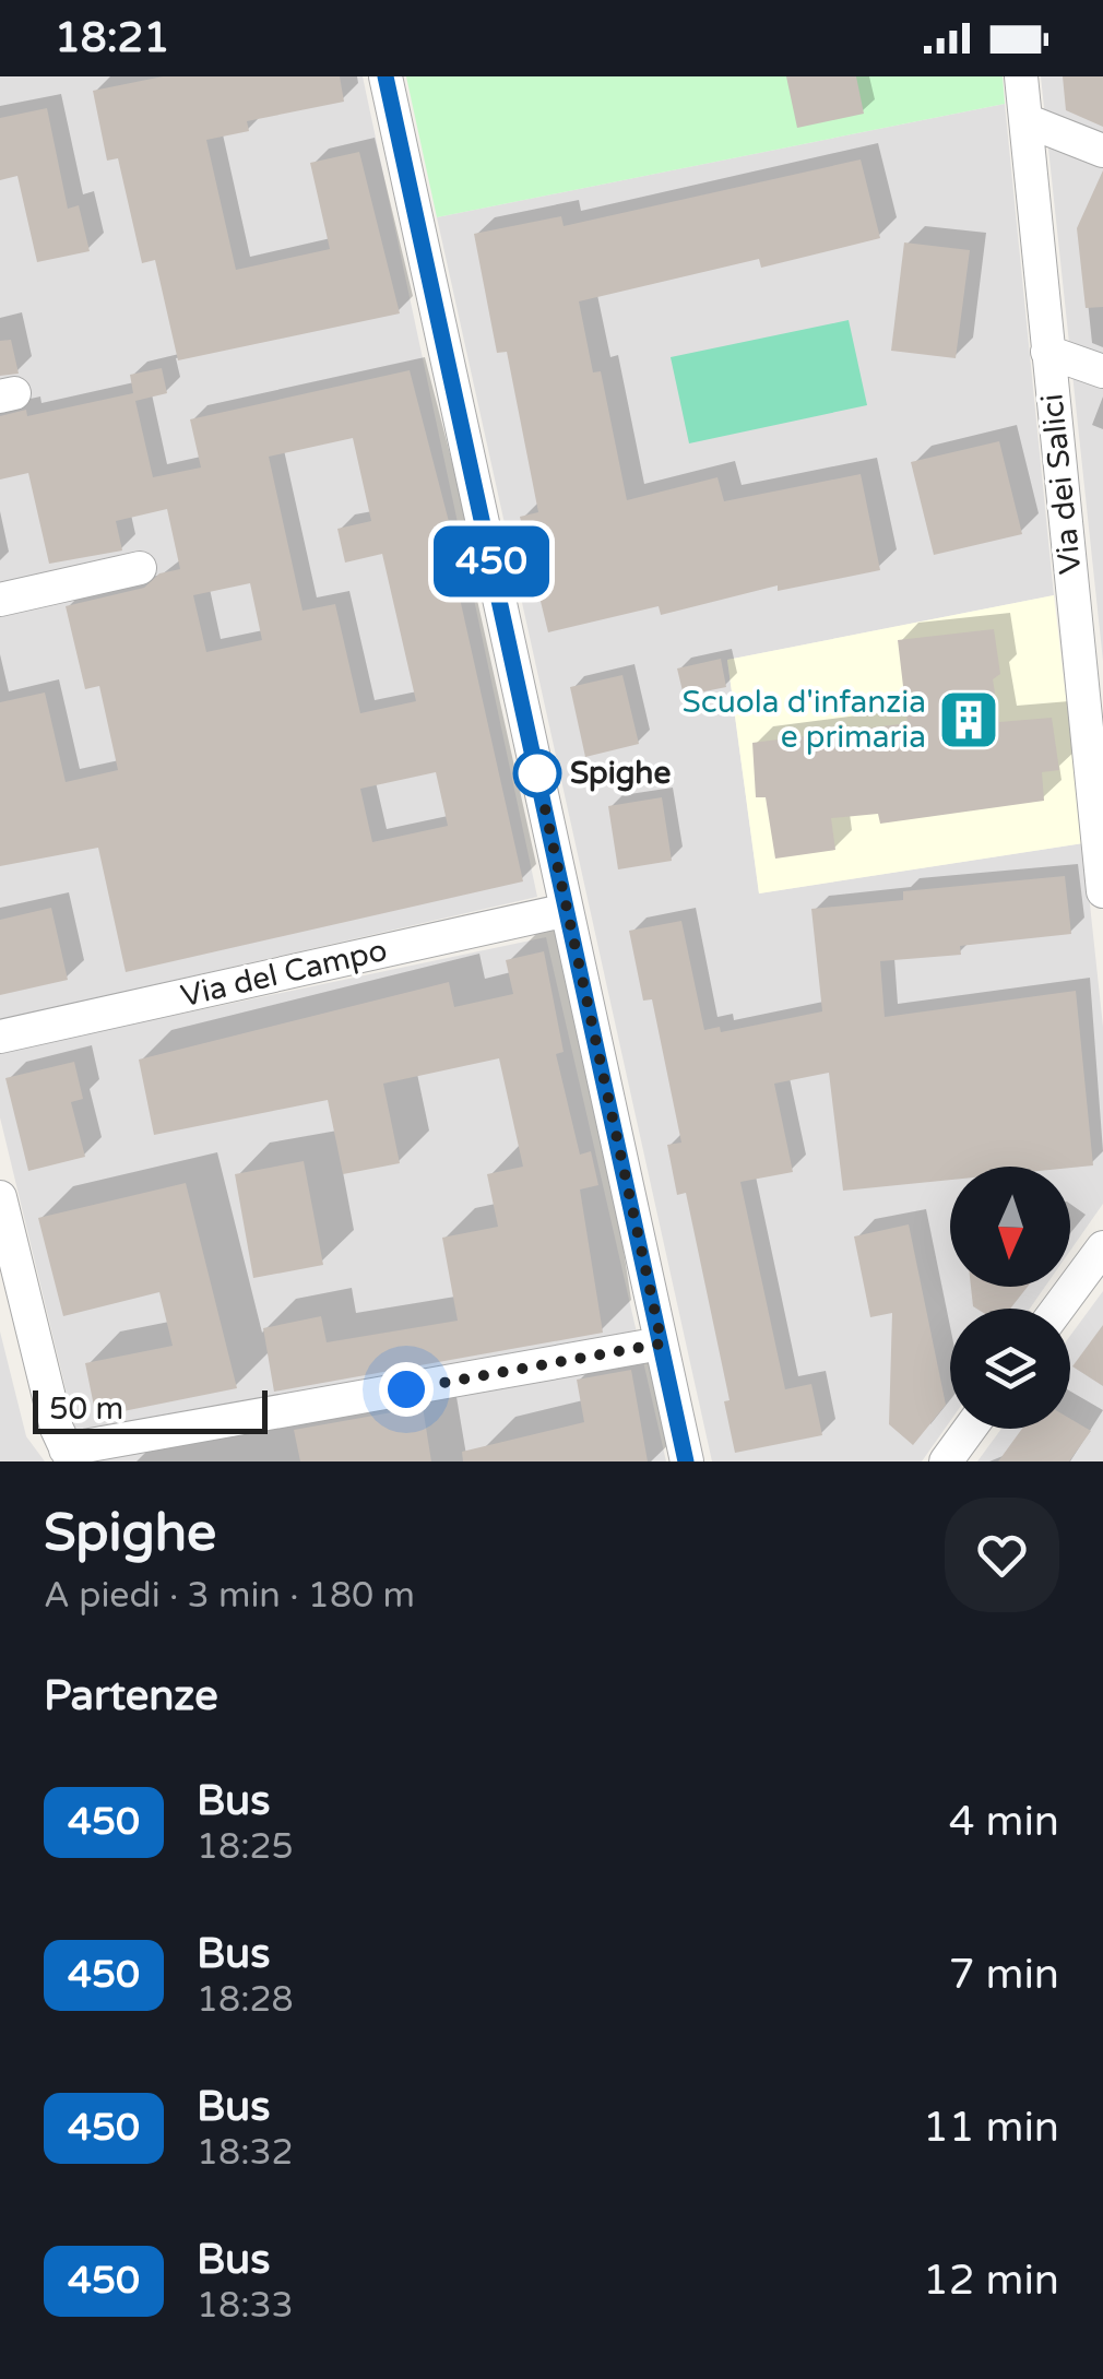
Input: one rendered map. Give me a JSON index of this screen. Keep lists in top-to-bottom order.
{
  "streets": {
    "street": ["Via dei Salici", "Via del Campo"]
  },
  "places": {
    "building": ["Scuola d'infanzia e primaria"],
    "other": ["Spighe"]
  },
  "lines": ["bus line 450"],
  "scale_bar": "50 m",
  "north": "bottom",
  "page": {
    "status": "18:21",
    "on_map": "450",
    "scale": "50 m",
    "heading": [
      ["Spighe", "A piedi · 3 min · 180 m"],
      "Partenze"
    ],
    "list": [
      {
        "mark": "450",
        "name": "Bus",
        "note": "18:25",
        "value": "4 min"
      },
      {
        "mark": "450",
        "name": "Bus",
        "note": "18:28",
        "value": "7 min"
      },
      {
        "mark": "450",
        "name": "Bus",
        "note": "18:32",
        "value": "11 min"
      },
      {
        "mark": "450",
        "name": "Bus",
        "note": "18:33",
        "value": "12 min"
      }
    ]
  }
}
